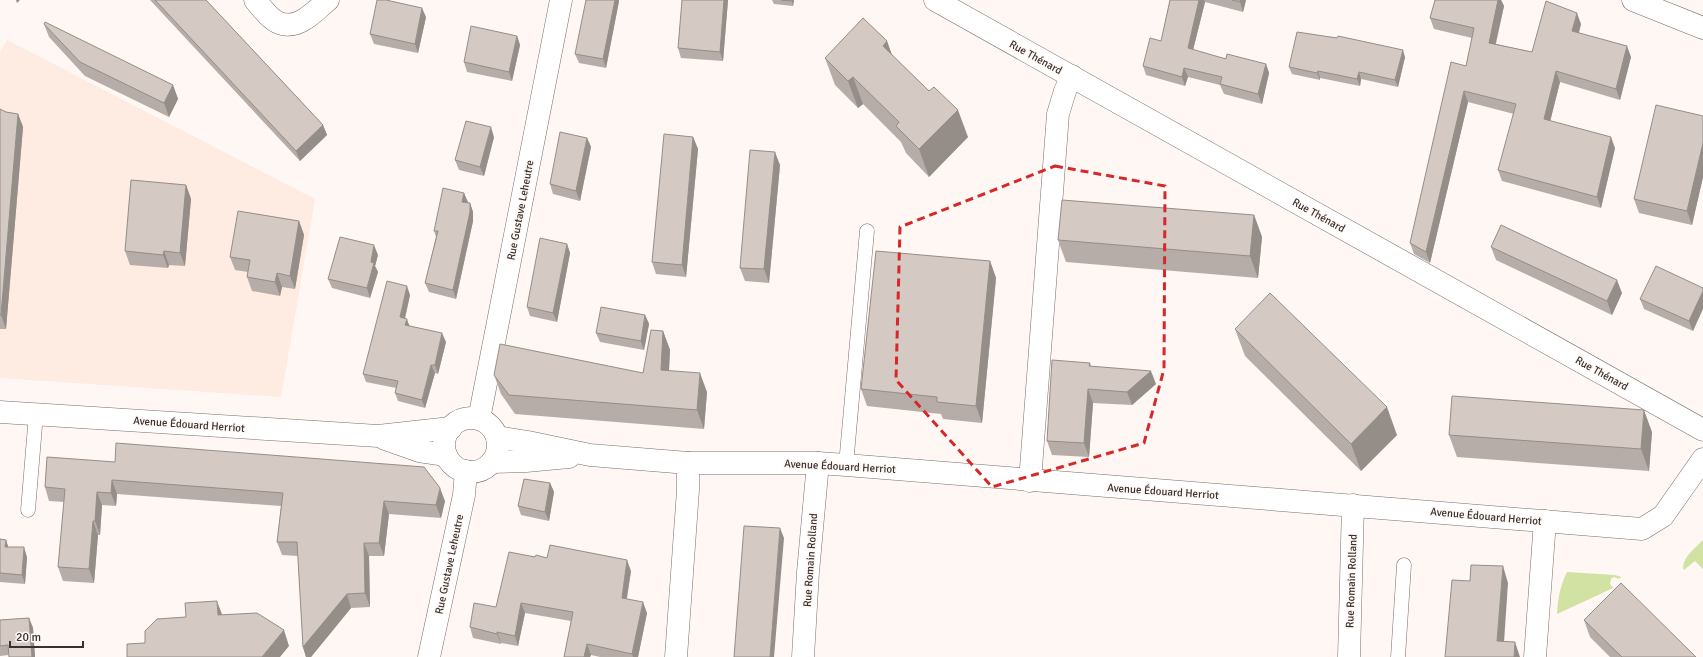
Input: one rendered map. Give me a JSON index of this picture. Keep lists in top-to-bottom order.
{
  "streets": {
    "street": [
      "Rue Thénard",
      "Rue Gustave Leheutre",
      "Avenue Édouard Herriot",
      "Rue Romain Rolland"
    ]
  },
  "crossings": [
    ["Rue Gustave Leheutre", "Avenue Édouard Herriot"],
    ["Avenue Édouard Herriot", "Rue Romain Rolland"]
  ],
  "scale_bar": "20 m"
}
